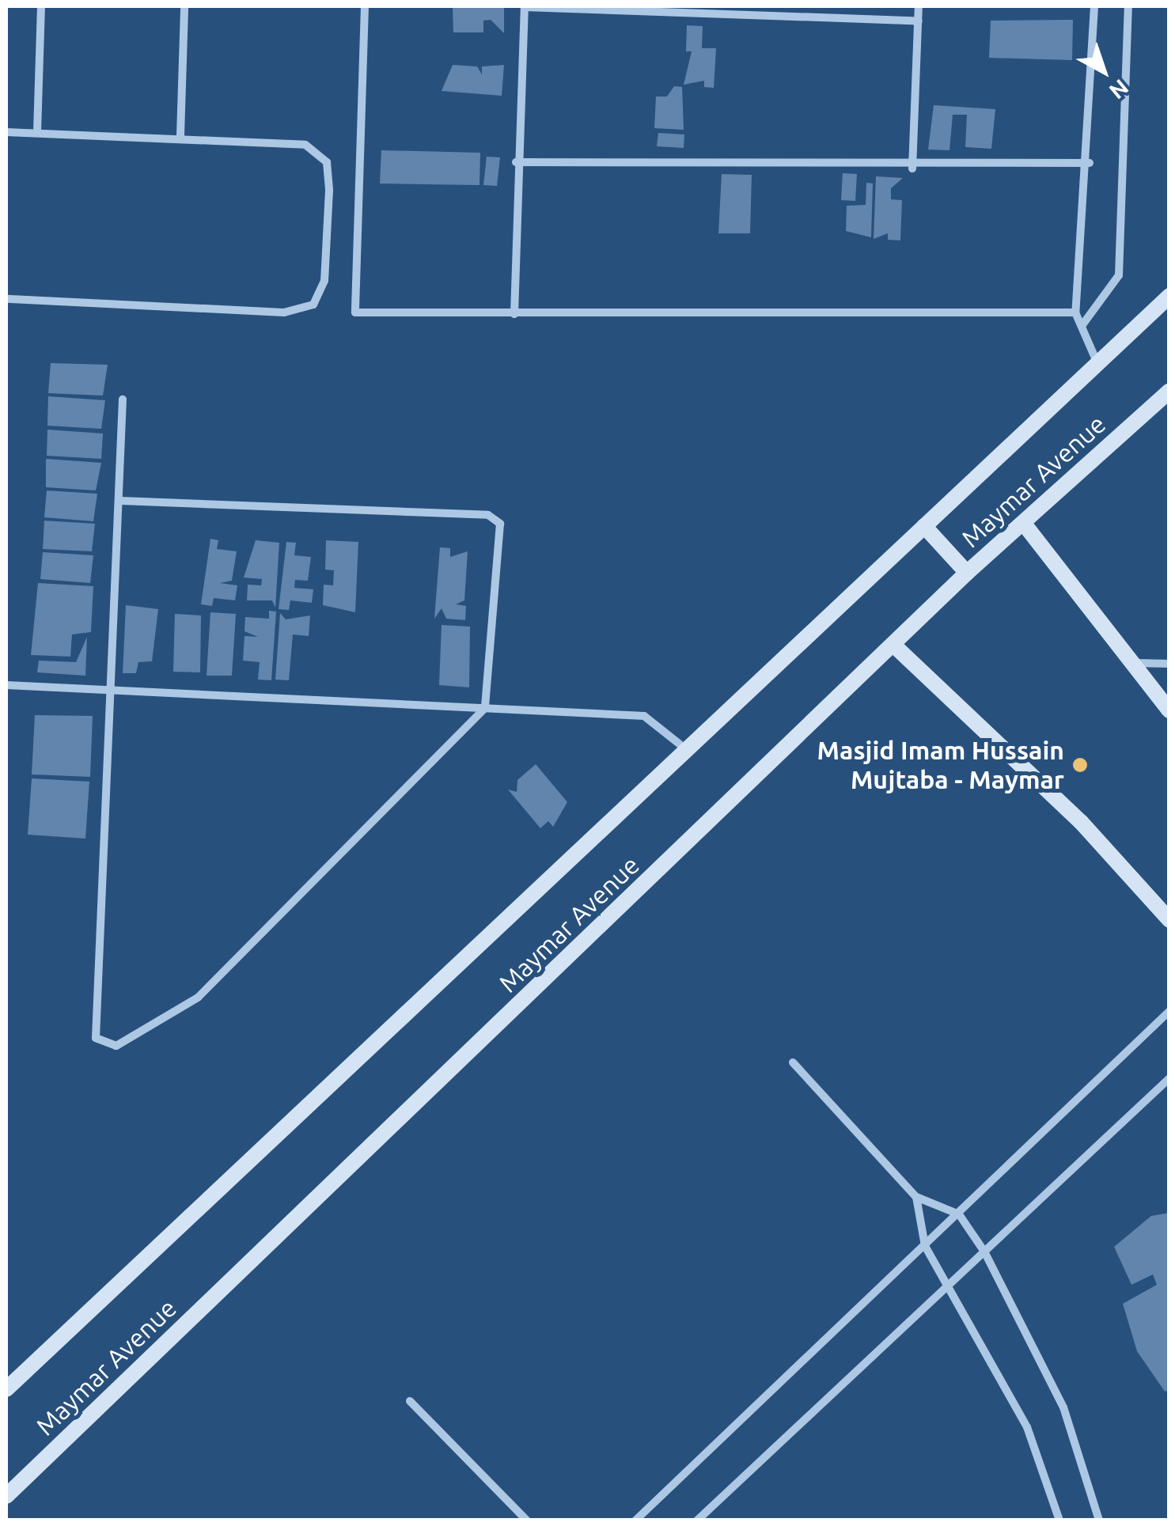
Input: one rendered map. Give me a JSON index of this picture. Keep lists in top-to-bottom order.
{
  "streets": {
    "main road": ["Maymar Avenue"]
  },
  "places": ["Masjid Imam Hussain Mujtaba - Maymar"],
  "north": "bottom right"
}
